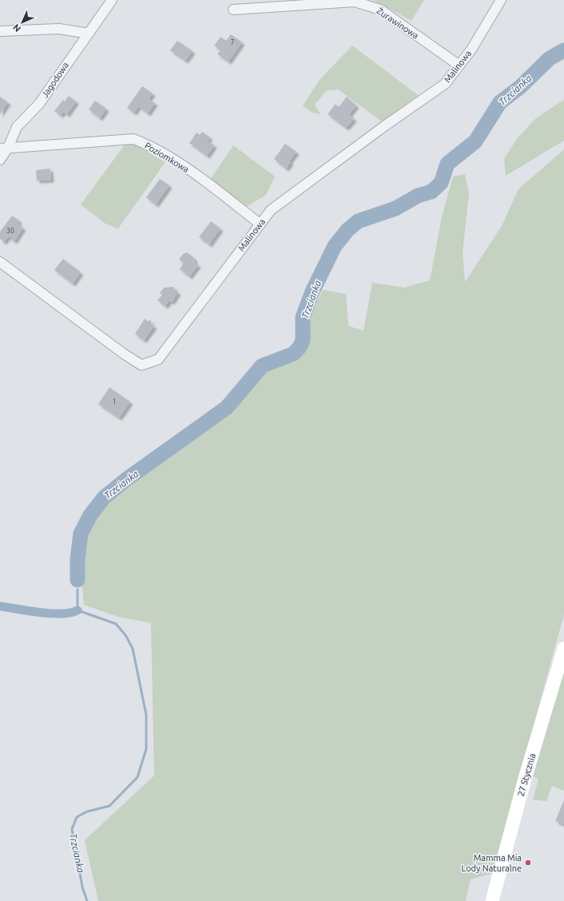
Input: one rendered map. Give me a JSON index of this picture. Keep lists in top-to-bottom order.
{
  "streets": {
    "main road": ["27 Stycznia"],
    "street": [
      "Żurawinowa",
      "Malinowa",
      "Jagodowa",
      "Poziomkowa"
    ]
  },
  "crossings": [
    ["Żurawinowa", "Malinowa"],
    ["Malinowa", "Poziomkowa"],
    ["Jagodowa", "Poziomkowa"]
  ],
  "water": ["Trzcianka"],
  "places": ["Mamma Mia Lody Naturalne"],
  "house_numbers": ["7", "30", "1"],
  "north": "bottom left"
}
